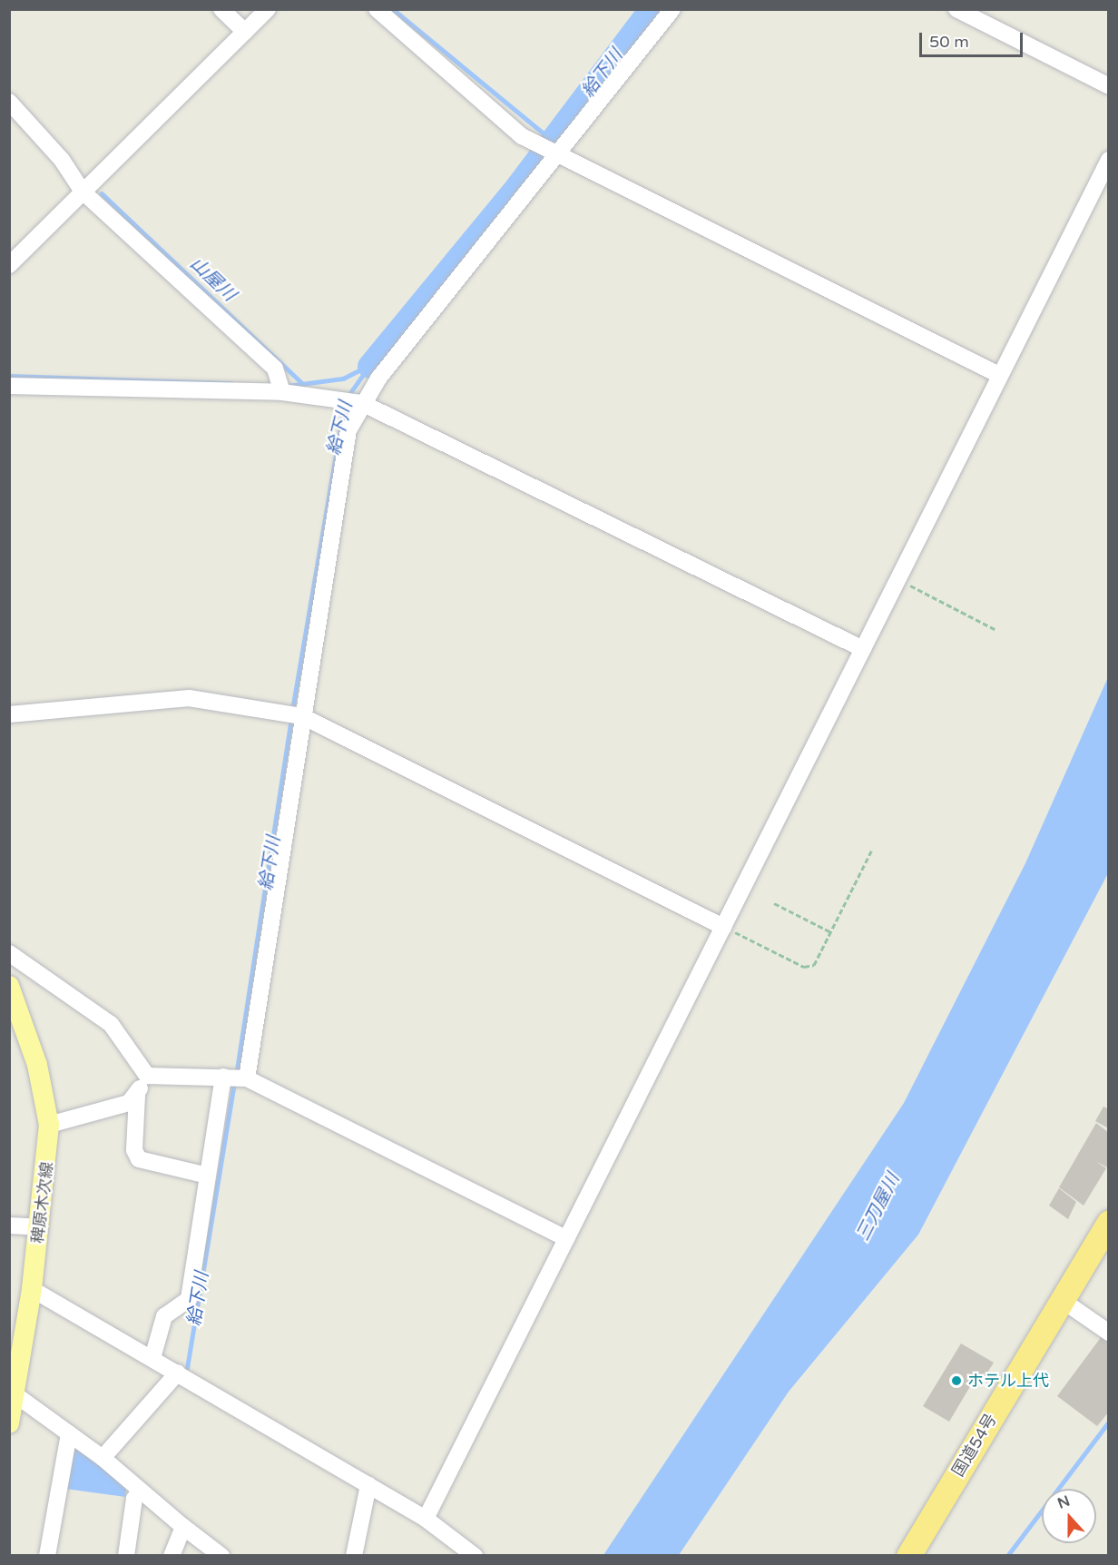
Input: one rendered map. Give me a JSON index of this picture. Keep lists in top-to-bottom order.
{
  "streets": {
    "highway": ["国道54号"],
    "main road": ["稗原木次線"]
  },
  "water": ["給下川", "山屋川", "三刀屋川"],
  "places": ["ホテル上代"],
  "scale_bar": "50 m",
  "north": "top"
}
